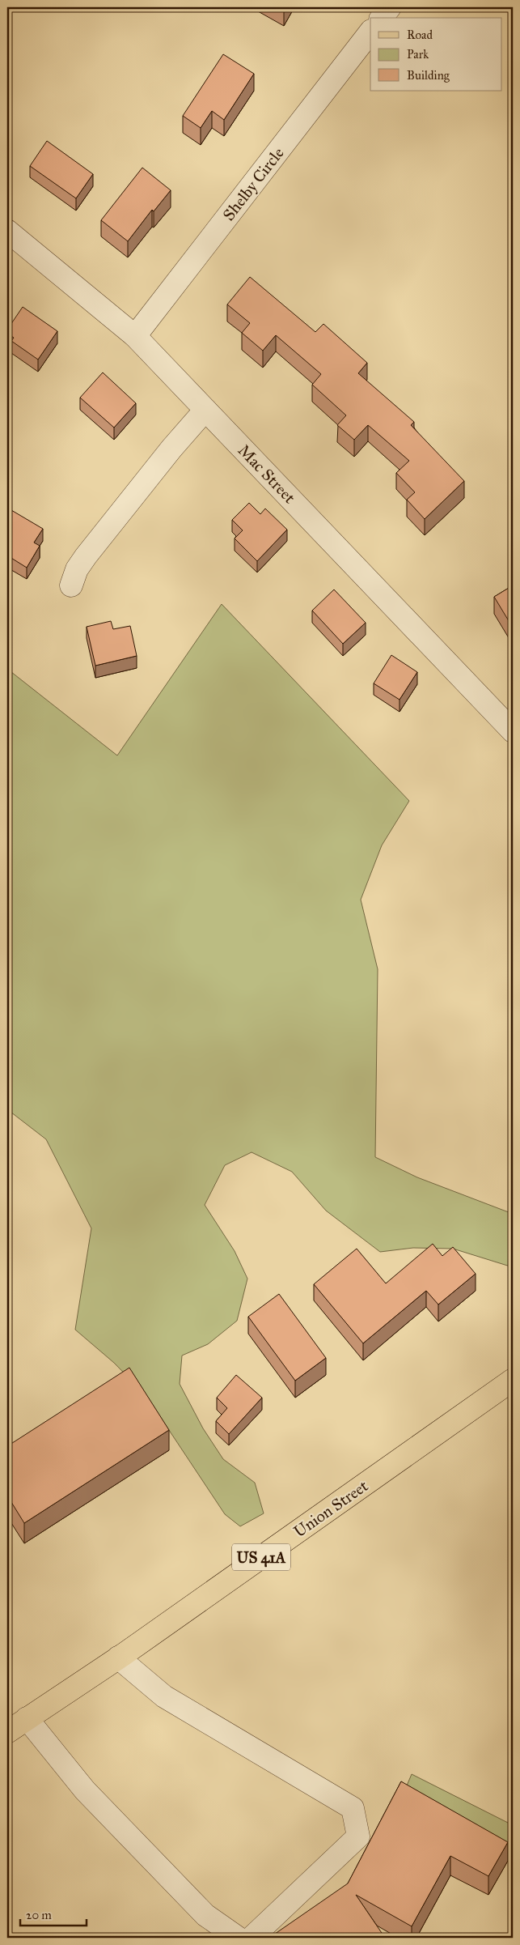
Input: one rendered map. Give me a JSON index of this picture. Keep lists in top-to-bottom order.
{
  "streets": {
    "main road": ["Union Street", "US 41A"],
    "street": ["Shelby Circle", "Mac Street"]
  },
  "crossings": [
    ["Shelby Circle", "Mac Street"]
  ],
  "legend": ["Road", "Park", "Building"],
  "scale_bar": "20 m"
}
